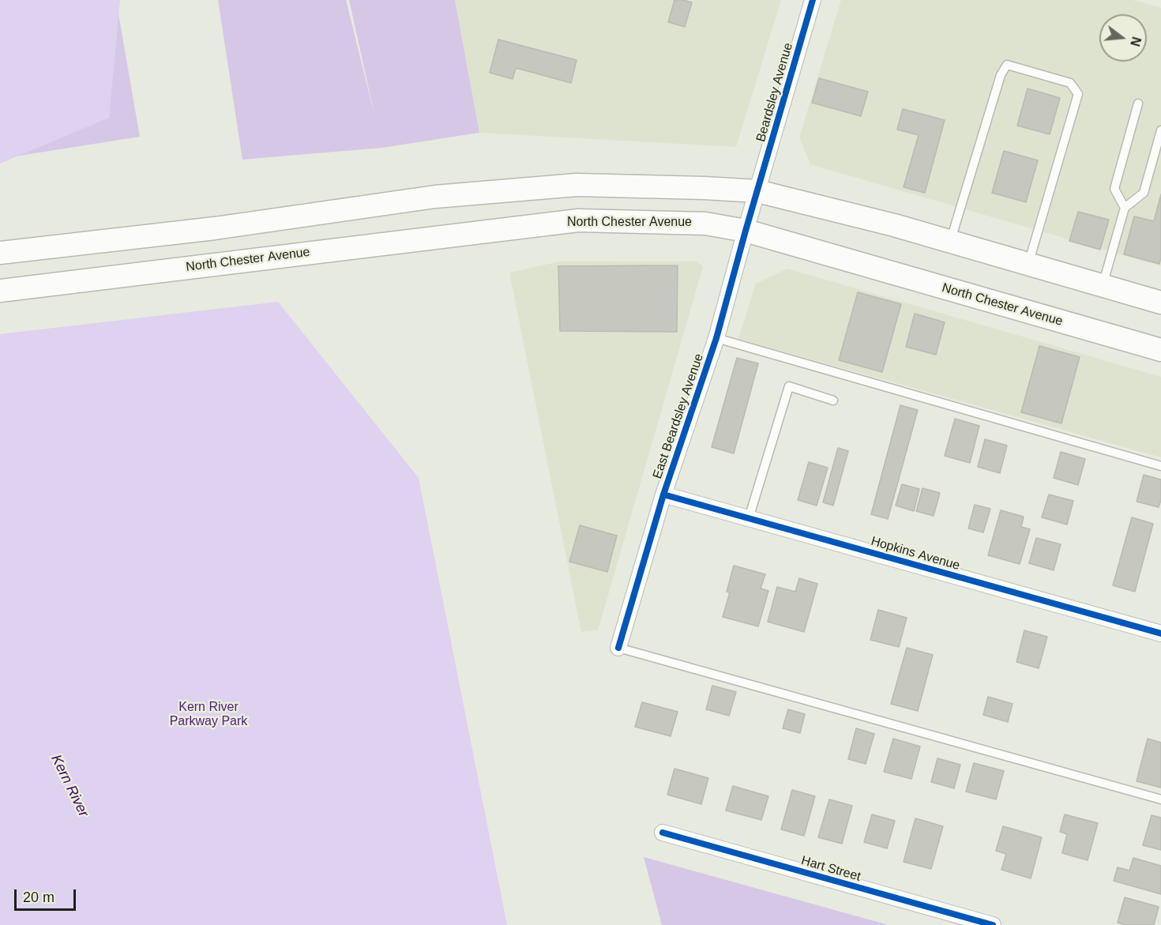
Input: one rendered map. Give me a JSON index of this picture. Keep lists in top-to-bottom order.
{
  "streets": {
    "main road": ["North Chester Avenue"],
    "street": [
      "Beardsley Avenue",
      "East Beardsley Avenue",
      "Hopkins Avenue",
      "Hart Street"
    ]
  },
  "crossings": [
    ["Beardsley Avenue", "East Beardsley Avenue"],
    ["North Chester Avenue", "East Beardsley Avenue"],
    ["East Beardsley Avenue", "Hopkins Avenue"]
  ],
  "water": ["Kern River"],
  "parks": ["Kern River Parkway Park"],
  "scale_bar": "20 m",
  "north": "right"
}
